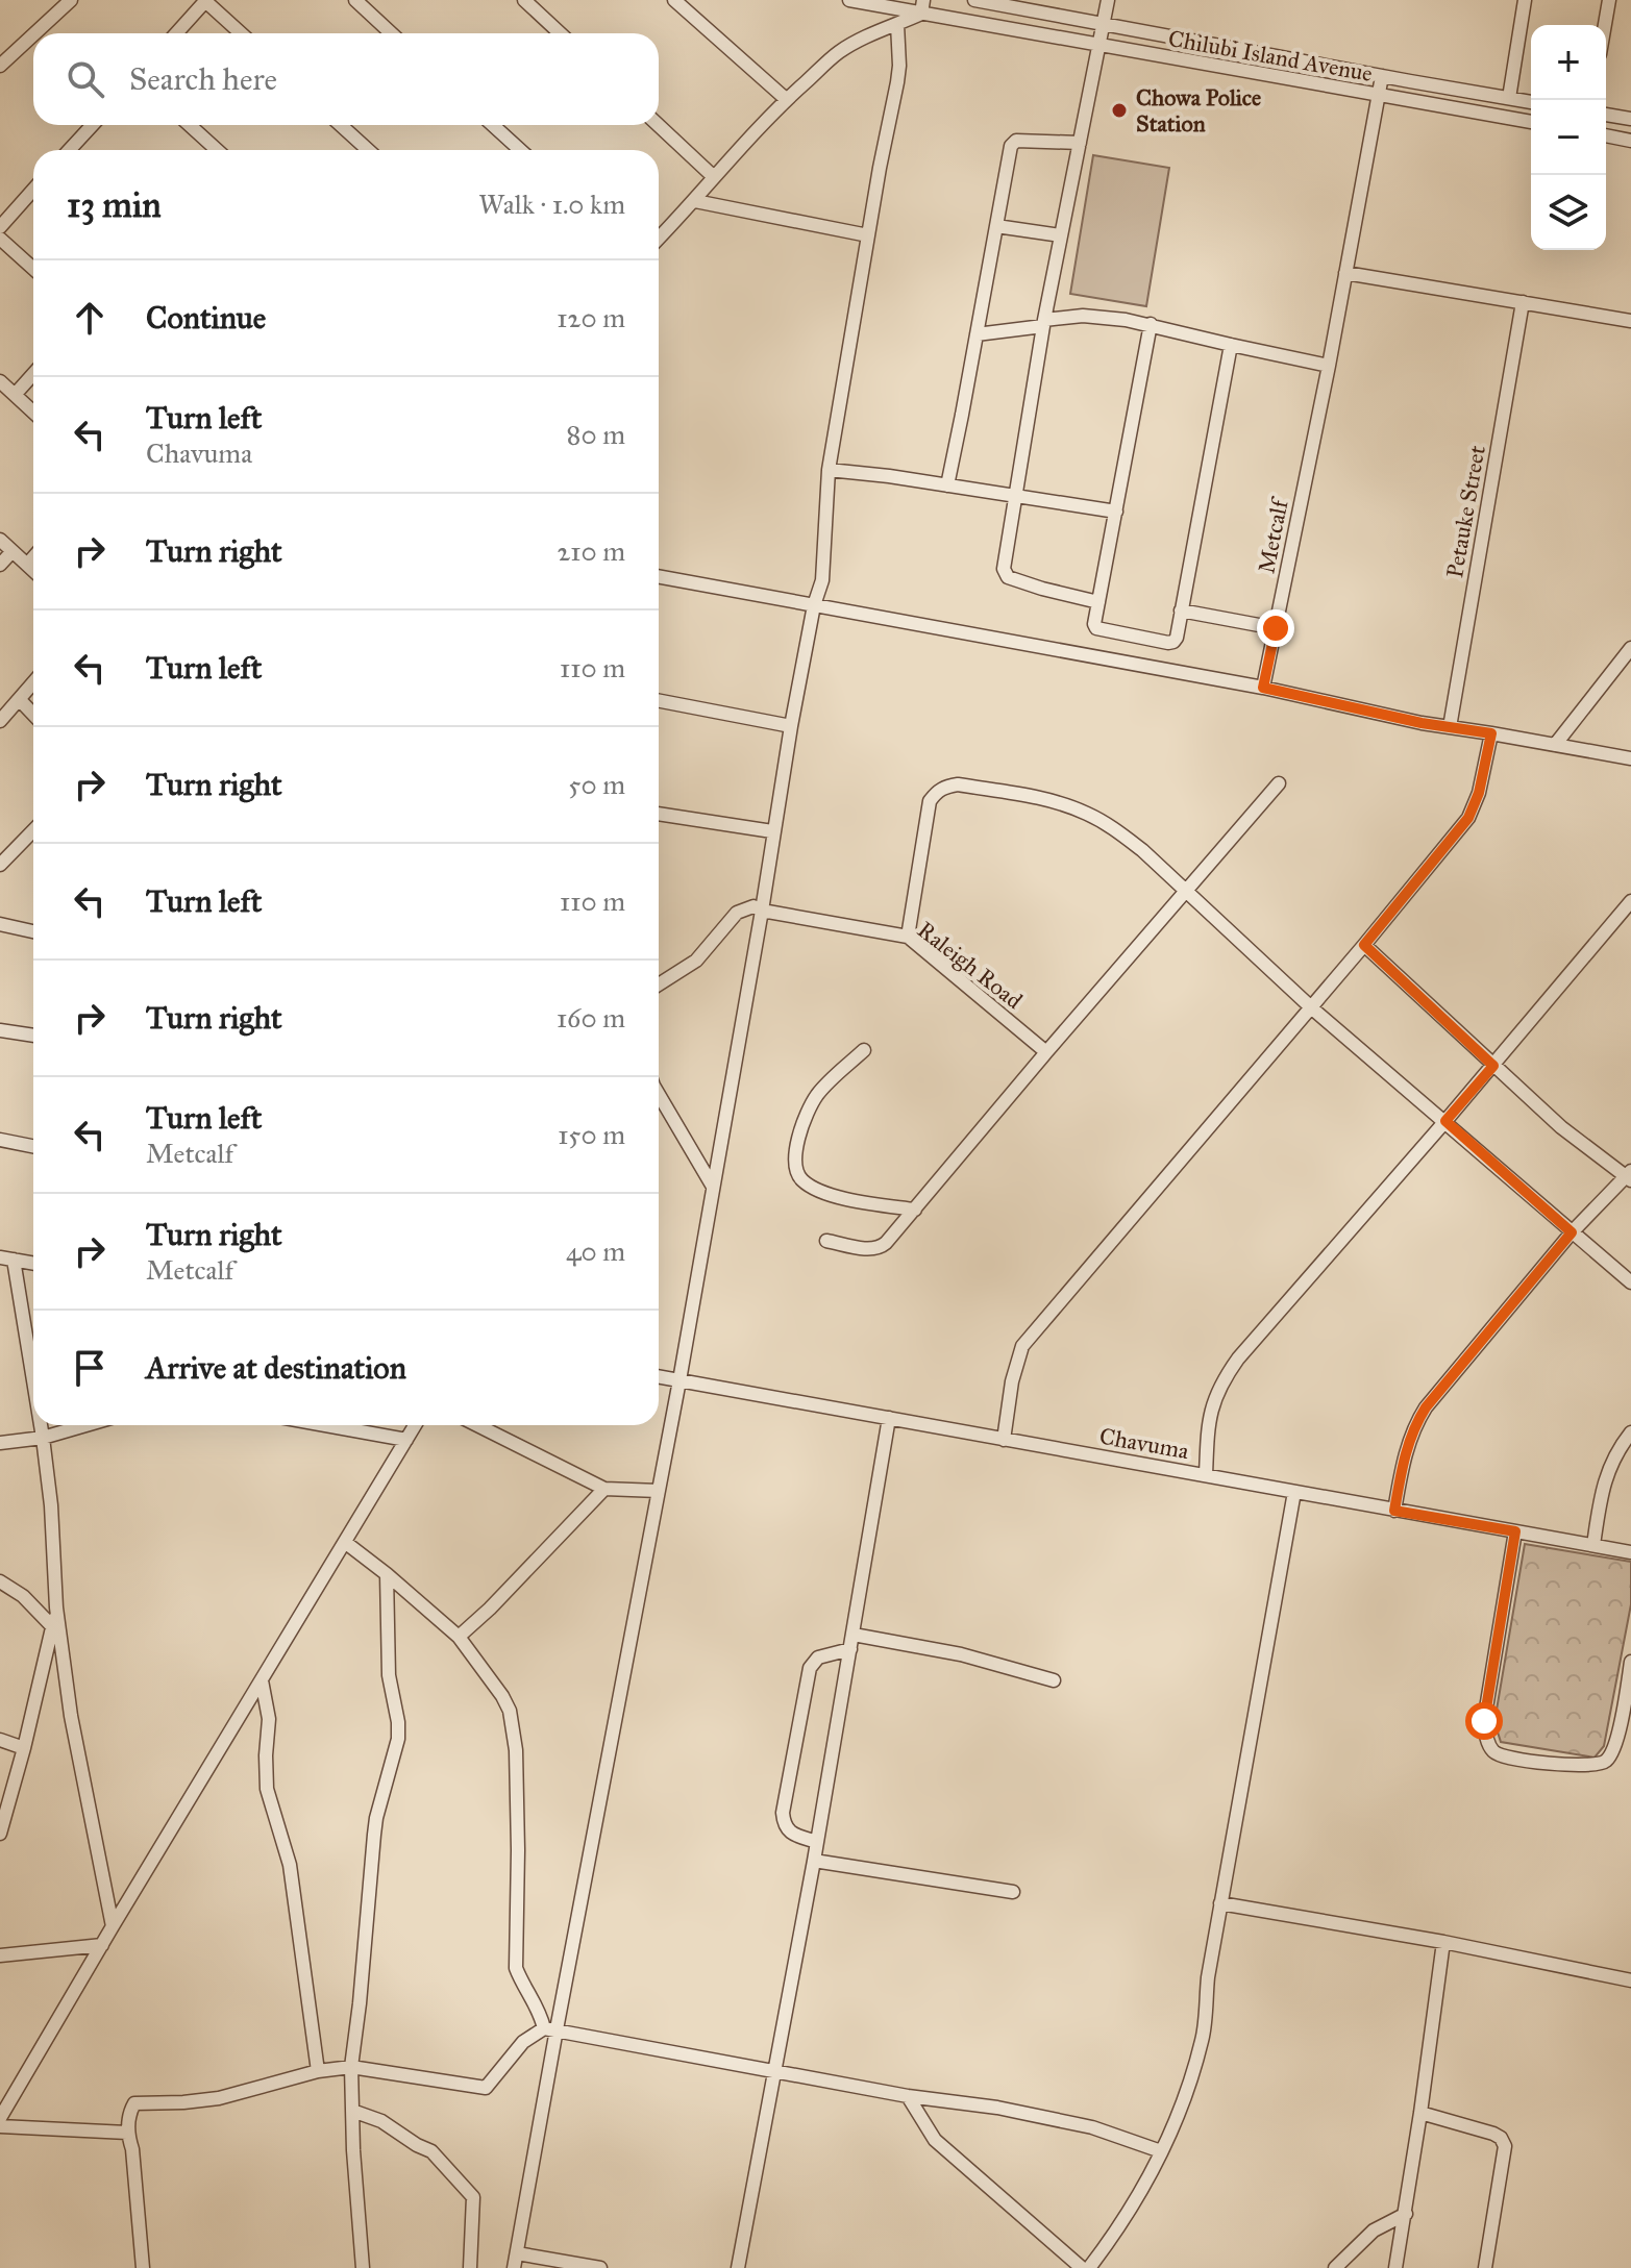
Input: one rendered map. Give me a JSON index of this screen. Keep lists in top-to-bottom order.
{
  "streets": {
    "street": [
      "Chilubi Island Avenue",
      "Petauke Street",
      "Metcalf",
      "Raleigh Road",
      "Chavuma"
    ]
  },
  "crossings": [
    ["Chilubi Island Avenue", "Metcalf"]
  ],
  "places": ["Chowa Police Station"],
  "page": {
    "map_buttons": ["+", "−"],
    "search": "Search here",
    "heading": ["13 min", "Walk · 1.0 km"],
    "list": [
      ["Continue", "120 m"],
      ["Turn left", "Chavuma", "80 m"],
      ["Turn right", "210 m"],
      ["Turn left", "110 m"],
      ["Turn right", "50 m"],
      ["Turn left", "110 m"],
      ["Turn right", "160 m"],
      ["Turn left", "Metcalf", "150 m"],
      ["Turn right", "Metcalf", "40 m"],
      "Arrive at destination"
    ]
  }
}
